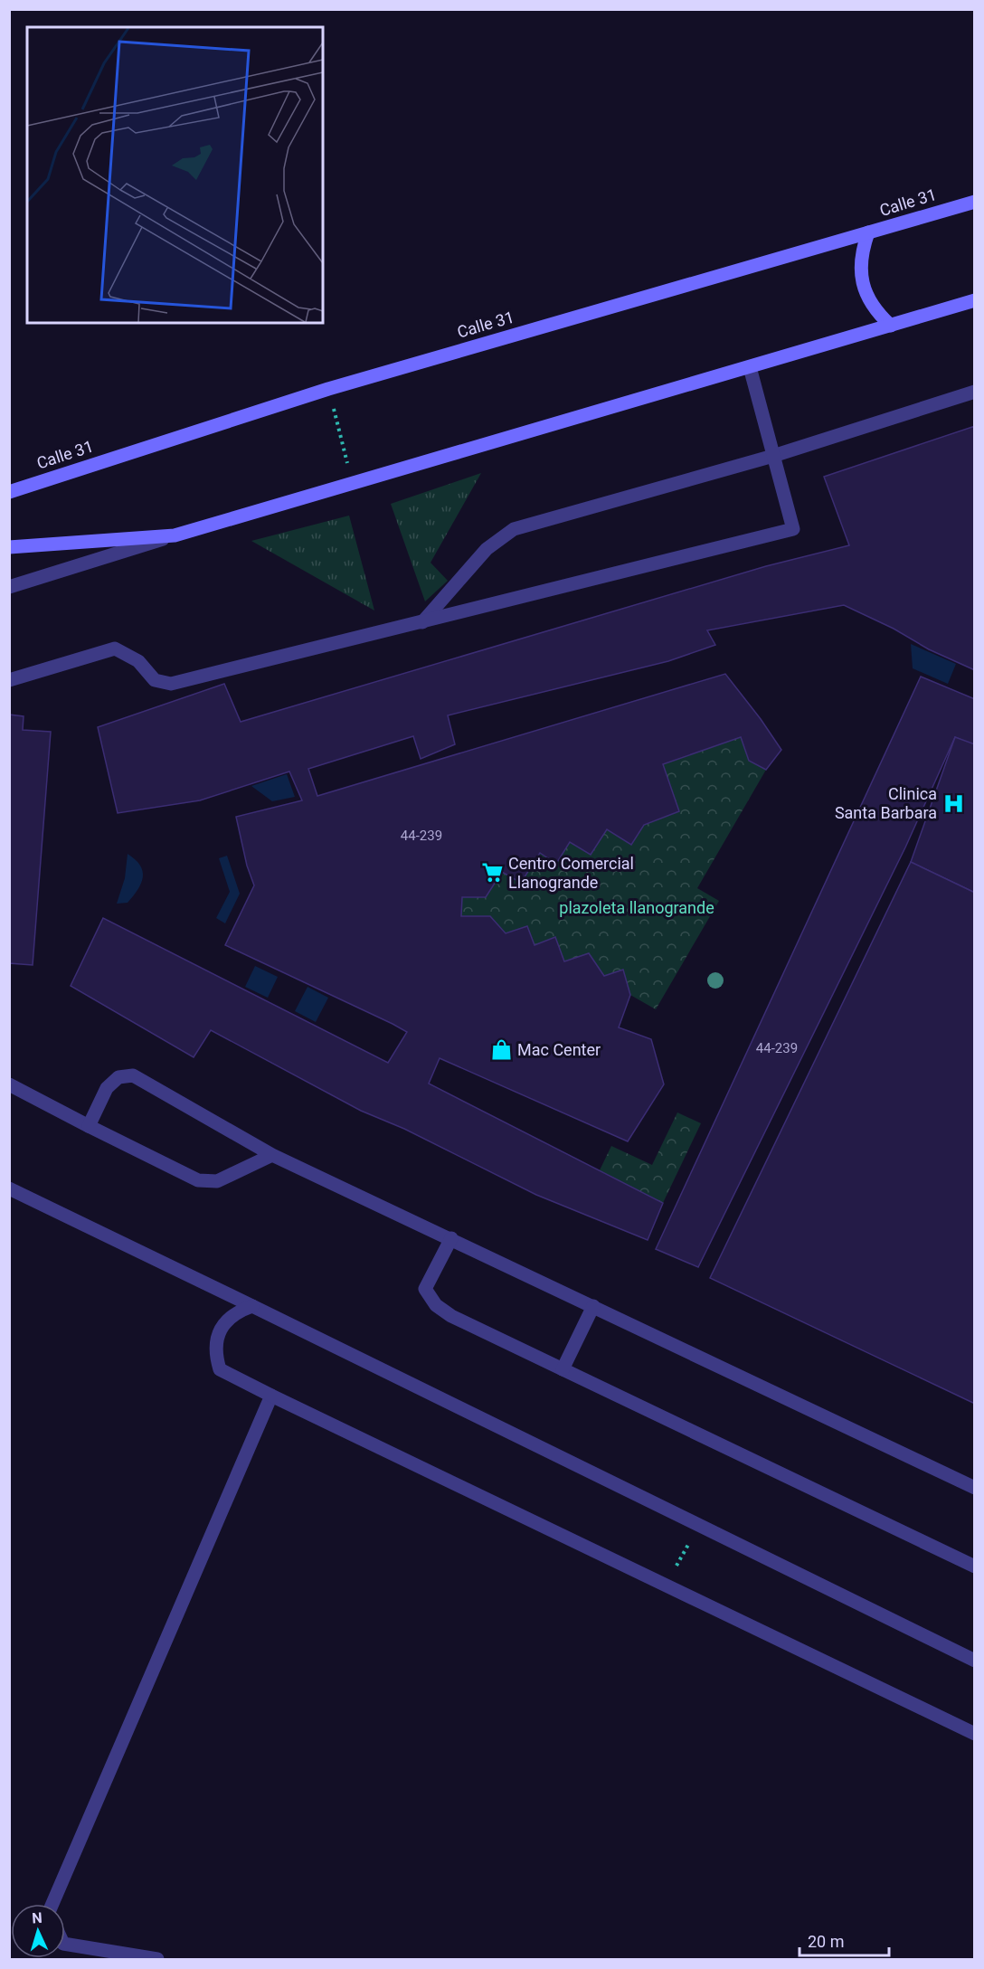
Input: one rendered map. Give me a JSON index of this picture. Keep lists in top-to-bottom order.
{
  "streets": {
    "main road": ["Calle 31"]
  },
  "parks": ["plazoleta llanogrande"],
  "places": {
    "hospital": ["Clinica Santa Barbara"],
    "supermarket": ["Centro Comercial Llanogrande"],
    "shop": ["Mac Center"]
  },
  "house_numbers": ["44-239", "44-239"],
  "scale_bar": "20 m",
  "north": "top"
}
